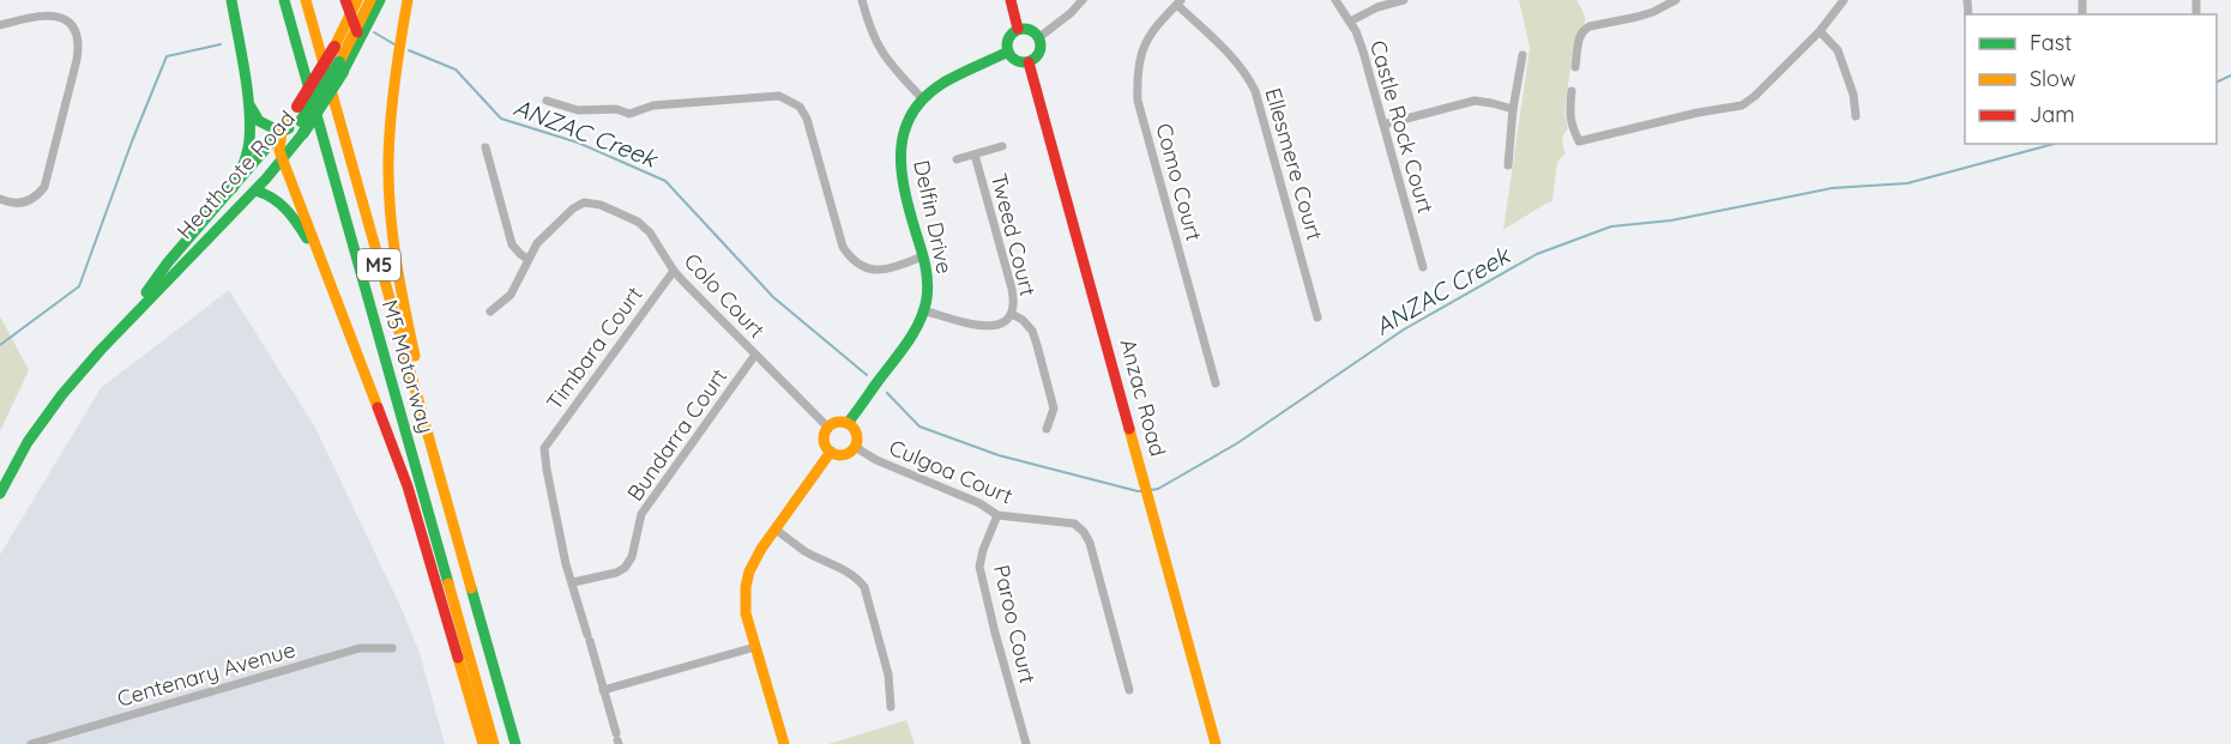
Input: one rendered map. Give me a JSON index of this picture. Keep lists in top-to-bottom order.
{
  "streets": {
    "main road": [
      "Heathcote Road",
      "Delfin Drive",
      "M5",
      "M5 Motorway",
      "Anzac Road"
    ],
    "street": [
      "Castle Rock Court",
      "Ellesmere Court",
      "Como Court",
      "Tweed Court",
      "Colo Court",
      "Timbara Court",
      "Bundarra Court",
      "Culgoa Court",
      "Paroo Court",
      "Centenary Avenue"
    ]
  },
  "crossings": [
    ["Ellesmere Court", "Como Court"],
    ["Delfin Drive", "Tweed Court"],
    ["Delfin Drive", "Colo Court"],
    ["Delfin Drive", "Anzac Road"],
    ["Delfin Drive", "Culgoa Court"],
    ["Colo Court", "Timbara Court"],
    ["Colo Court", "Bundarra Court"],
    ["Colo Court", "Culgoa Court"],
    ["Timbara Court", "Bundarra Court"],
    ["Culgoa Court", "Paroo Court"]
  ],
  "water": ["ANZAC Creek"],
  "legend": ["Fast", "Slow", "Jam"]
}
